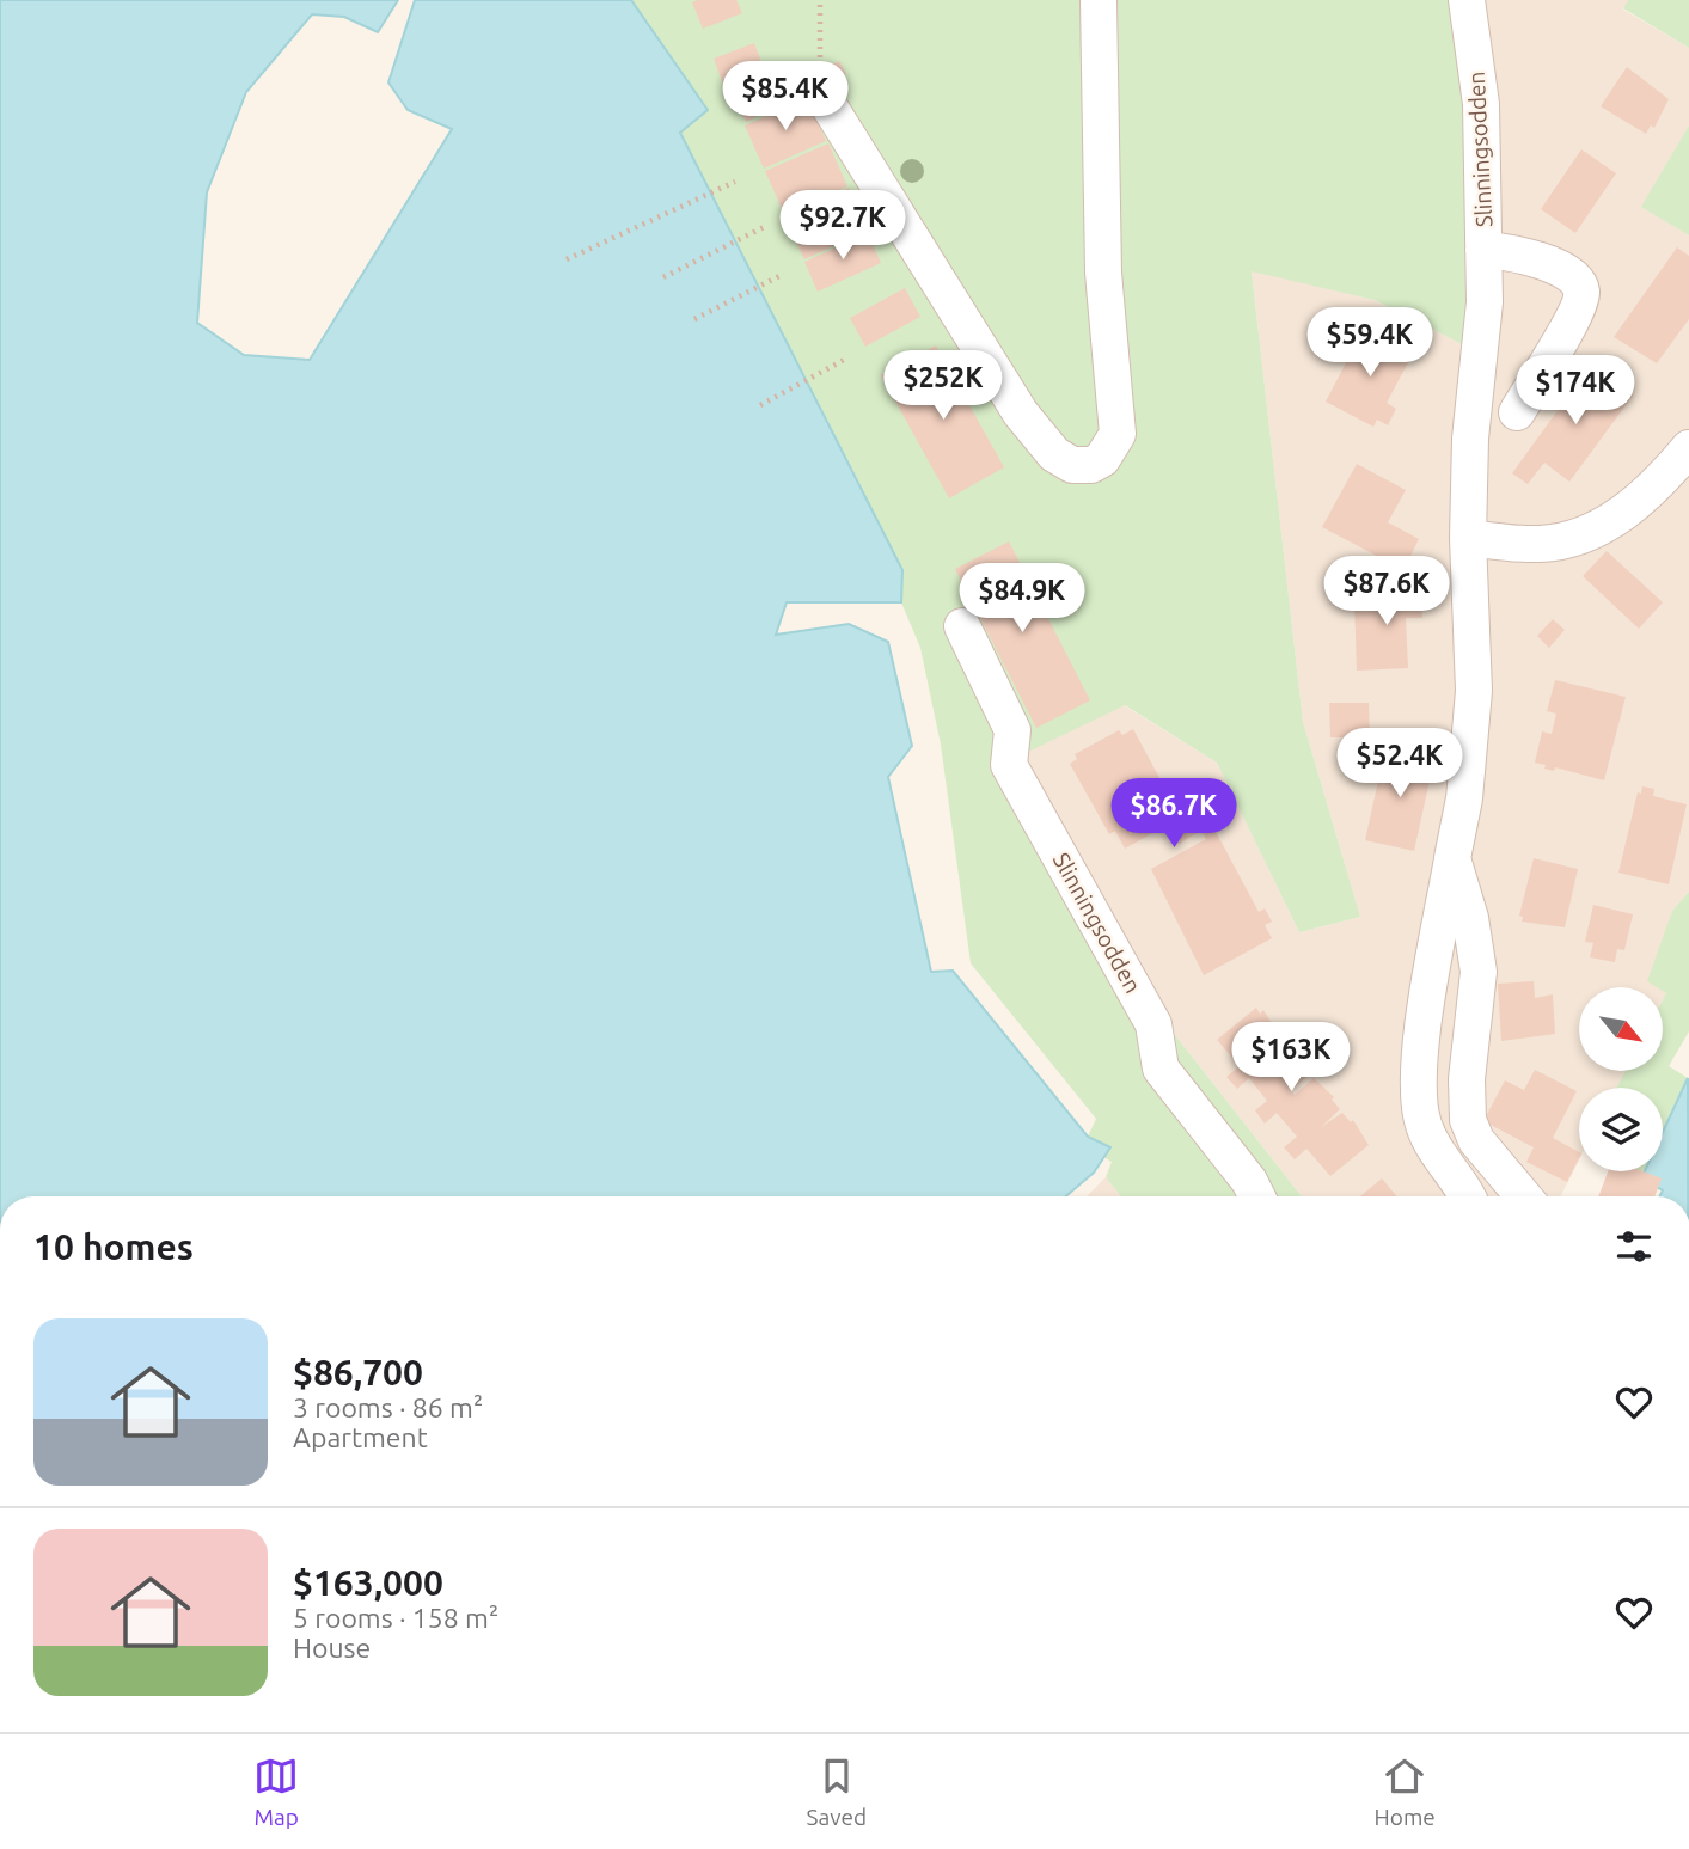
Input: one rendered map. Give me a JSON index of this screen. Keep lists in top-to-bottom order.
{
  "streets": {
    "street": ["Slinningsodden"]
  },
  "north": "bottom right",
  "page": {
    "price": [
      "$85.4K",
      "$92.7K",
      "$59.4K",
      "$252K",
      "$174K",
      "$87.6K",
      "$84.9K",
      "$52.4K",
      "$86.7K",
      "$163K"
    ],
    "heading": "10 homes",
    "list": [
      {
        "name": "$86,700",
        "note": "3 rooms · 86 m² · Apartment"
      },
      {
        "name": "$163,000",
        "note": "5 rooms · 158 m² · House"
      }
    ],
    "tabs": ["Map", "Saved", "Home"]
  }
}
